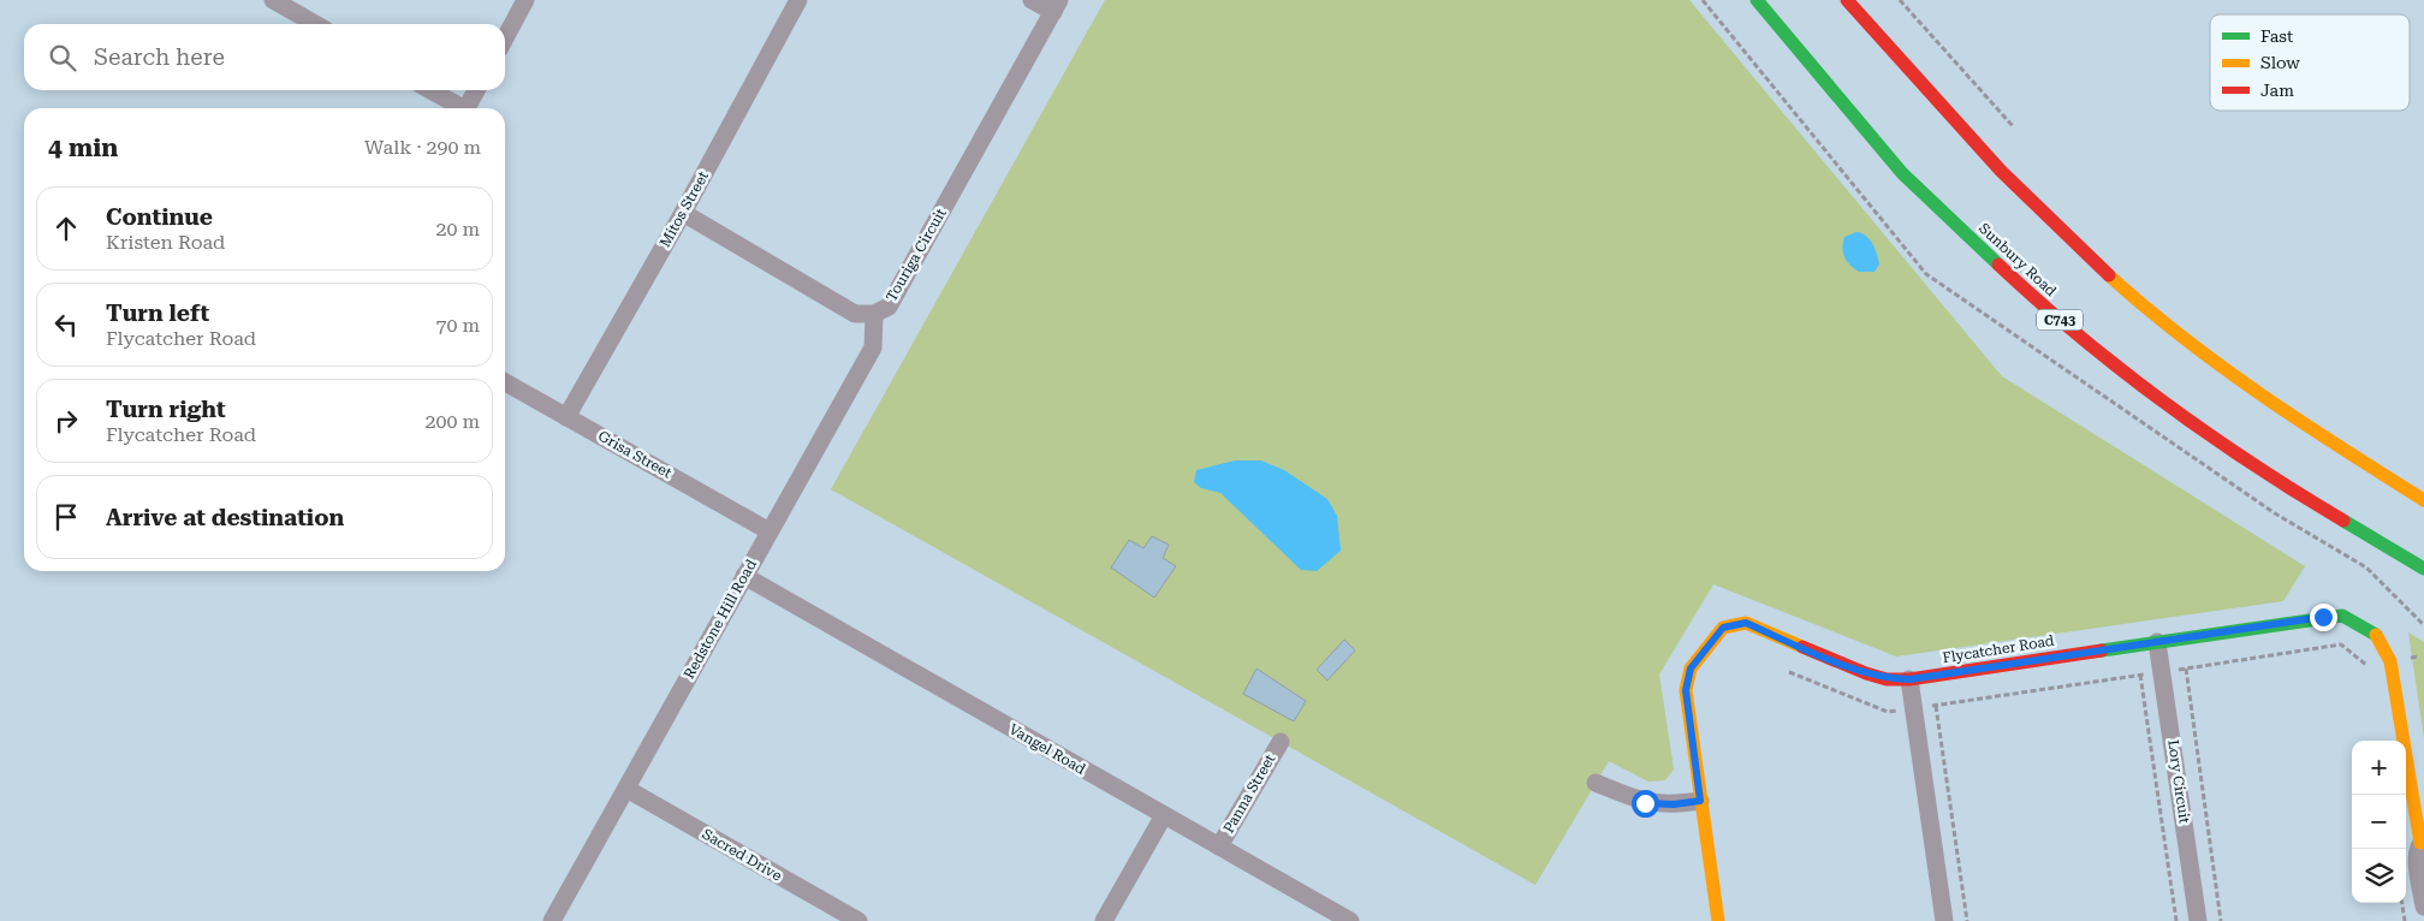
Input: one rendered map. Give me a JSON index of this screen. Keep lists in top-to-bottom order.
{
  "streets": {
    "main road": ["Sunbury Road", "C743", "Flycatcher Road"],
    "street": [
      "Mitos Street",
      "Touriga Circuit",
      "Grisa Street",
      "Redstone Hill Road",
      "Vangel Road",
      "Lory Circuit",
      "Panna Street",
      "Sacred Drive"
    ]
  },
  "crossings": [
    ["Mitos Street", "Touriga Circuit"],
    ["Mitos Street", "Grisa Street"],
    ["Touriga Circuit", "Redstone Hill Road"],
    ["Grisa Street", "Redstone Hill Road"],
    ["Redstone Hill Road", "Vangel Road"],
    ["Redstone Hill Road", "Sacred Drive"],
    ["Flycatcher Road", "Lory Circuit"],
    ["Vangel Road", "Panna Street"]
  ],
  "legend": ["Fast", "Slow", "Jam"],
  "page": {
    "search": "Search here",
    "heading": ["4 min", "Walk · 290 m"],
    "list": [
      ["Continue", "Kristen Road", "20 m"],
      ["Turn left", "Flycatcher Road", "70 m"],
      ["Turn right", "Flycatcher Road", "200 m"],
      "Arrive at destination"
    ],
    "map_buttons": ["+", "−"]
  }
}
